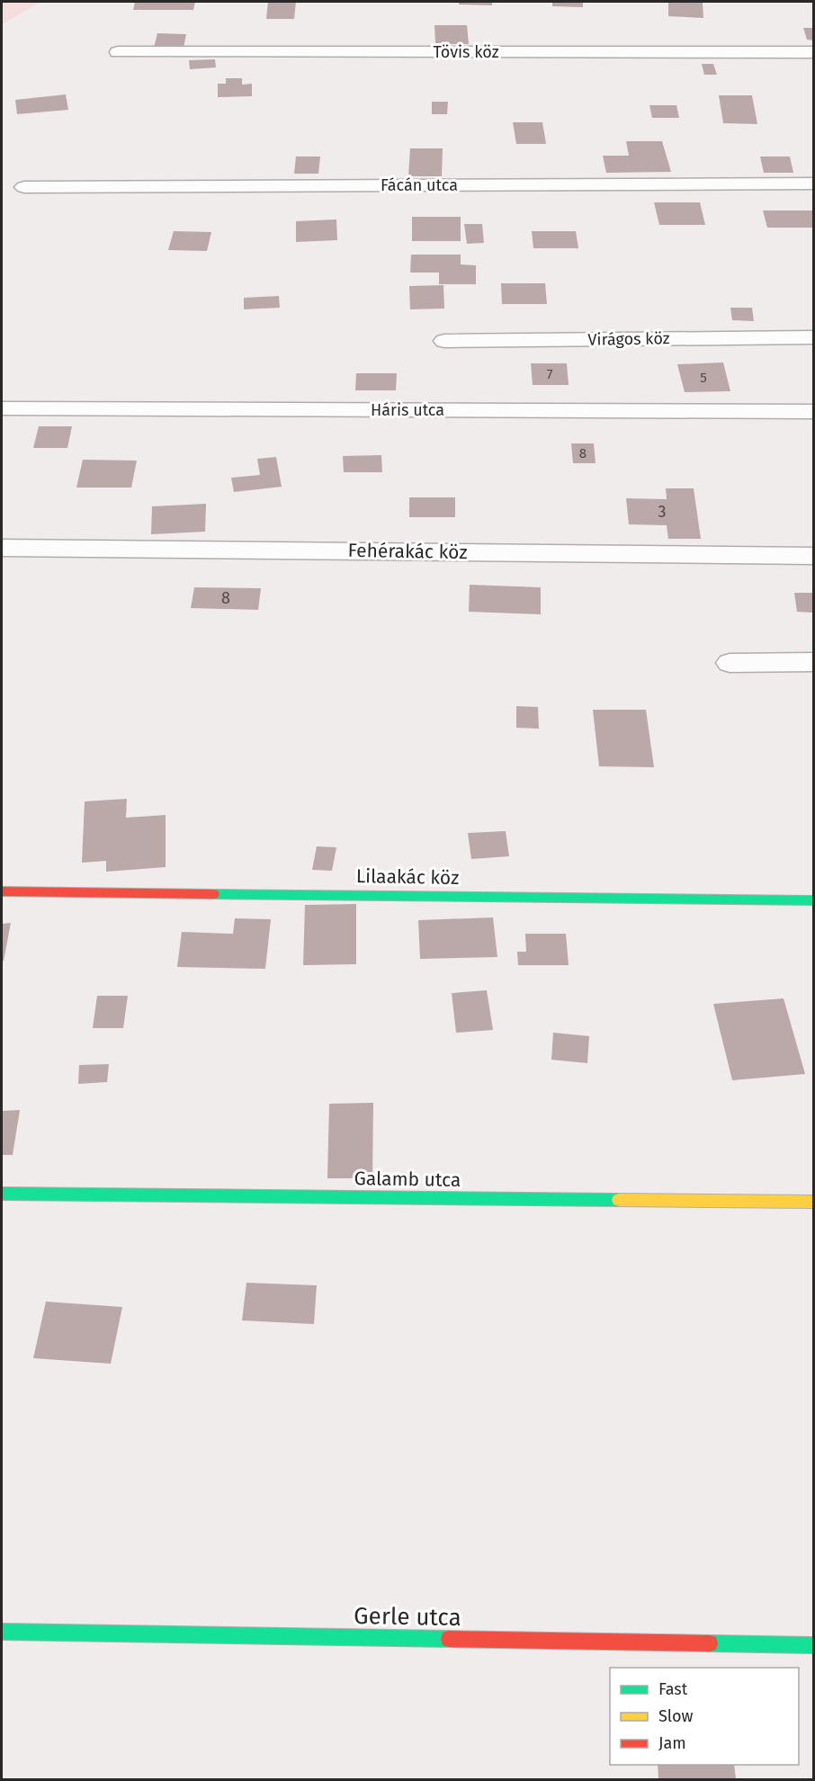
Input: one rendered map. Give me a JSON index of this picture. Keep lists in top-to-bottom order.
{
  "streets": {
    "street": [
      "Tövis köz",
      "Fácán utca",
      "Virágos köz",
      "Háris utca",
      "Fehérakác köz",
      "Lilaakác köz",
      "Galamb utca",
      "Gerle utca"
    ]
  },
  "house_numbers": [
    "7",
    "5",
    "8",
    "3",
    "8"
  ],
  "legend": ["Fast", "Slow", "Jam"]
}
